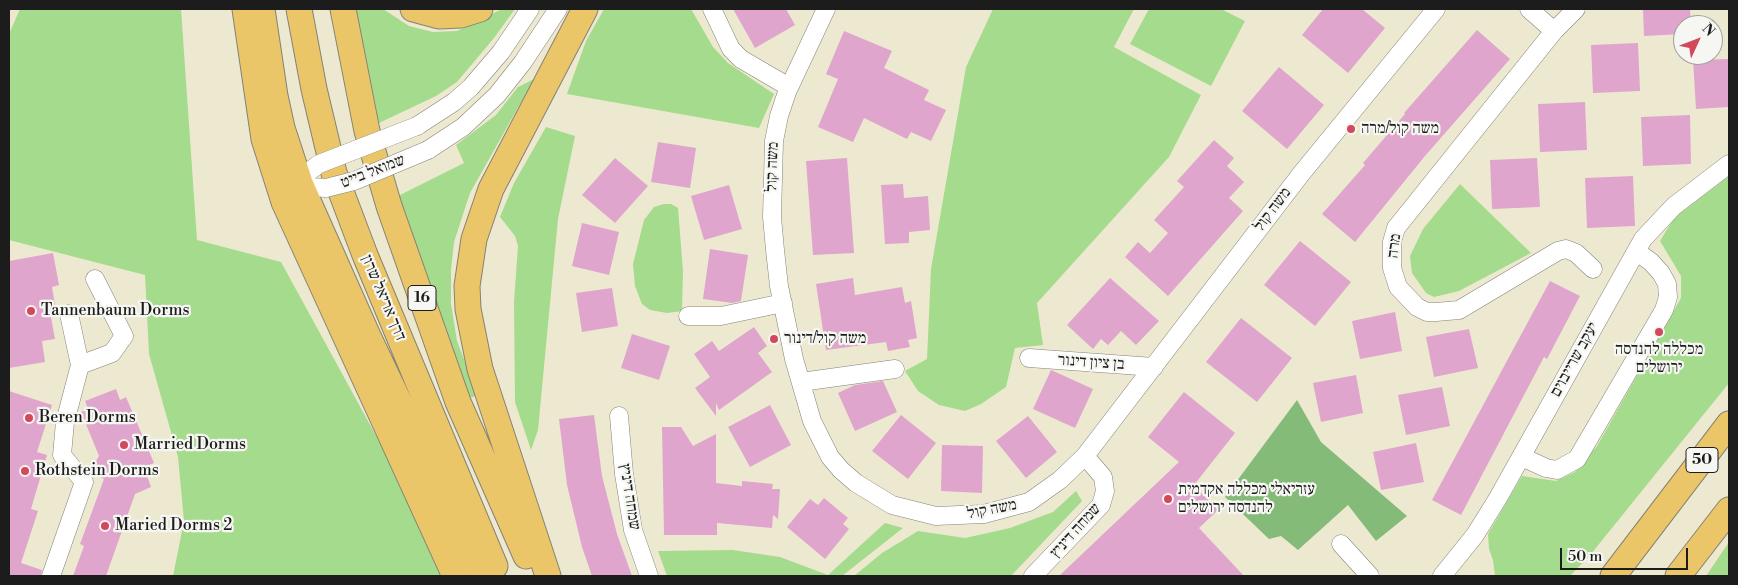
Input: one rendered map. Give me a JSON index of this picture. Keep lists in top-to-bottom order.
{
  "streets": {
    "highway": ["דרך אריאל שרון", "16", "50"],
    "street": [
      "משה קול",
      "שמואל בייט",
      "מרה",
      "יעקב שרייבוים",
      "בן ציון דינור",
      "שמחה דיניץ"
    ]
  },
  "crossings": [
    ["משה קול", "בן ציון דינור"],
    ["משה קול", "שמחה דיניץ"]
  ],
  "places": [
    "משה קול/מרה",
    "Tannenbaum Dorms",
    "מכללה להנדסה ירושלים",
    "משה קול/דינור",
    "Beren Dorms",
    "Married Dorms",
    "Rothstein Dorms",
    "עזריאלי מכללה אקדמית להנדסה ירושלים",
    "Maried Dorms 2"
  ],
  "scale_bar": "50 m",
  "north": "top right"
}
